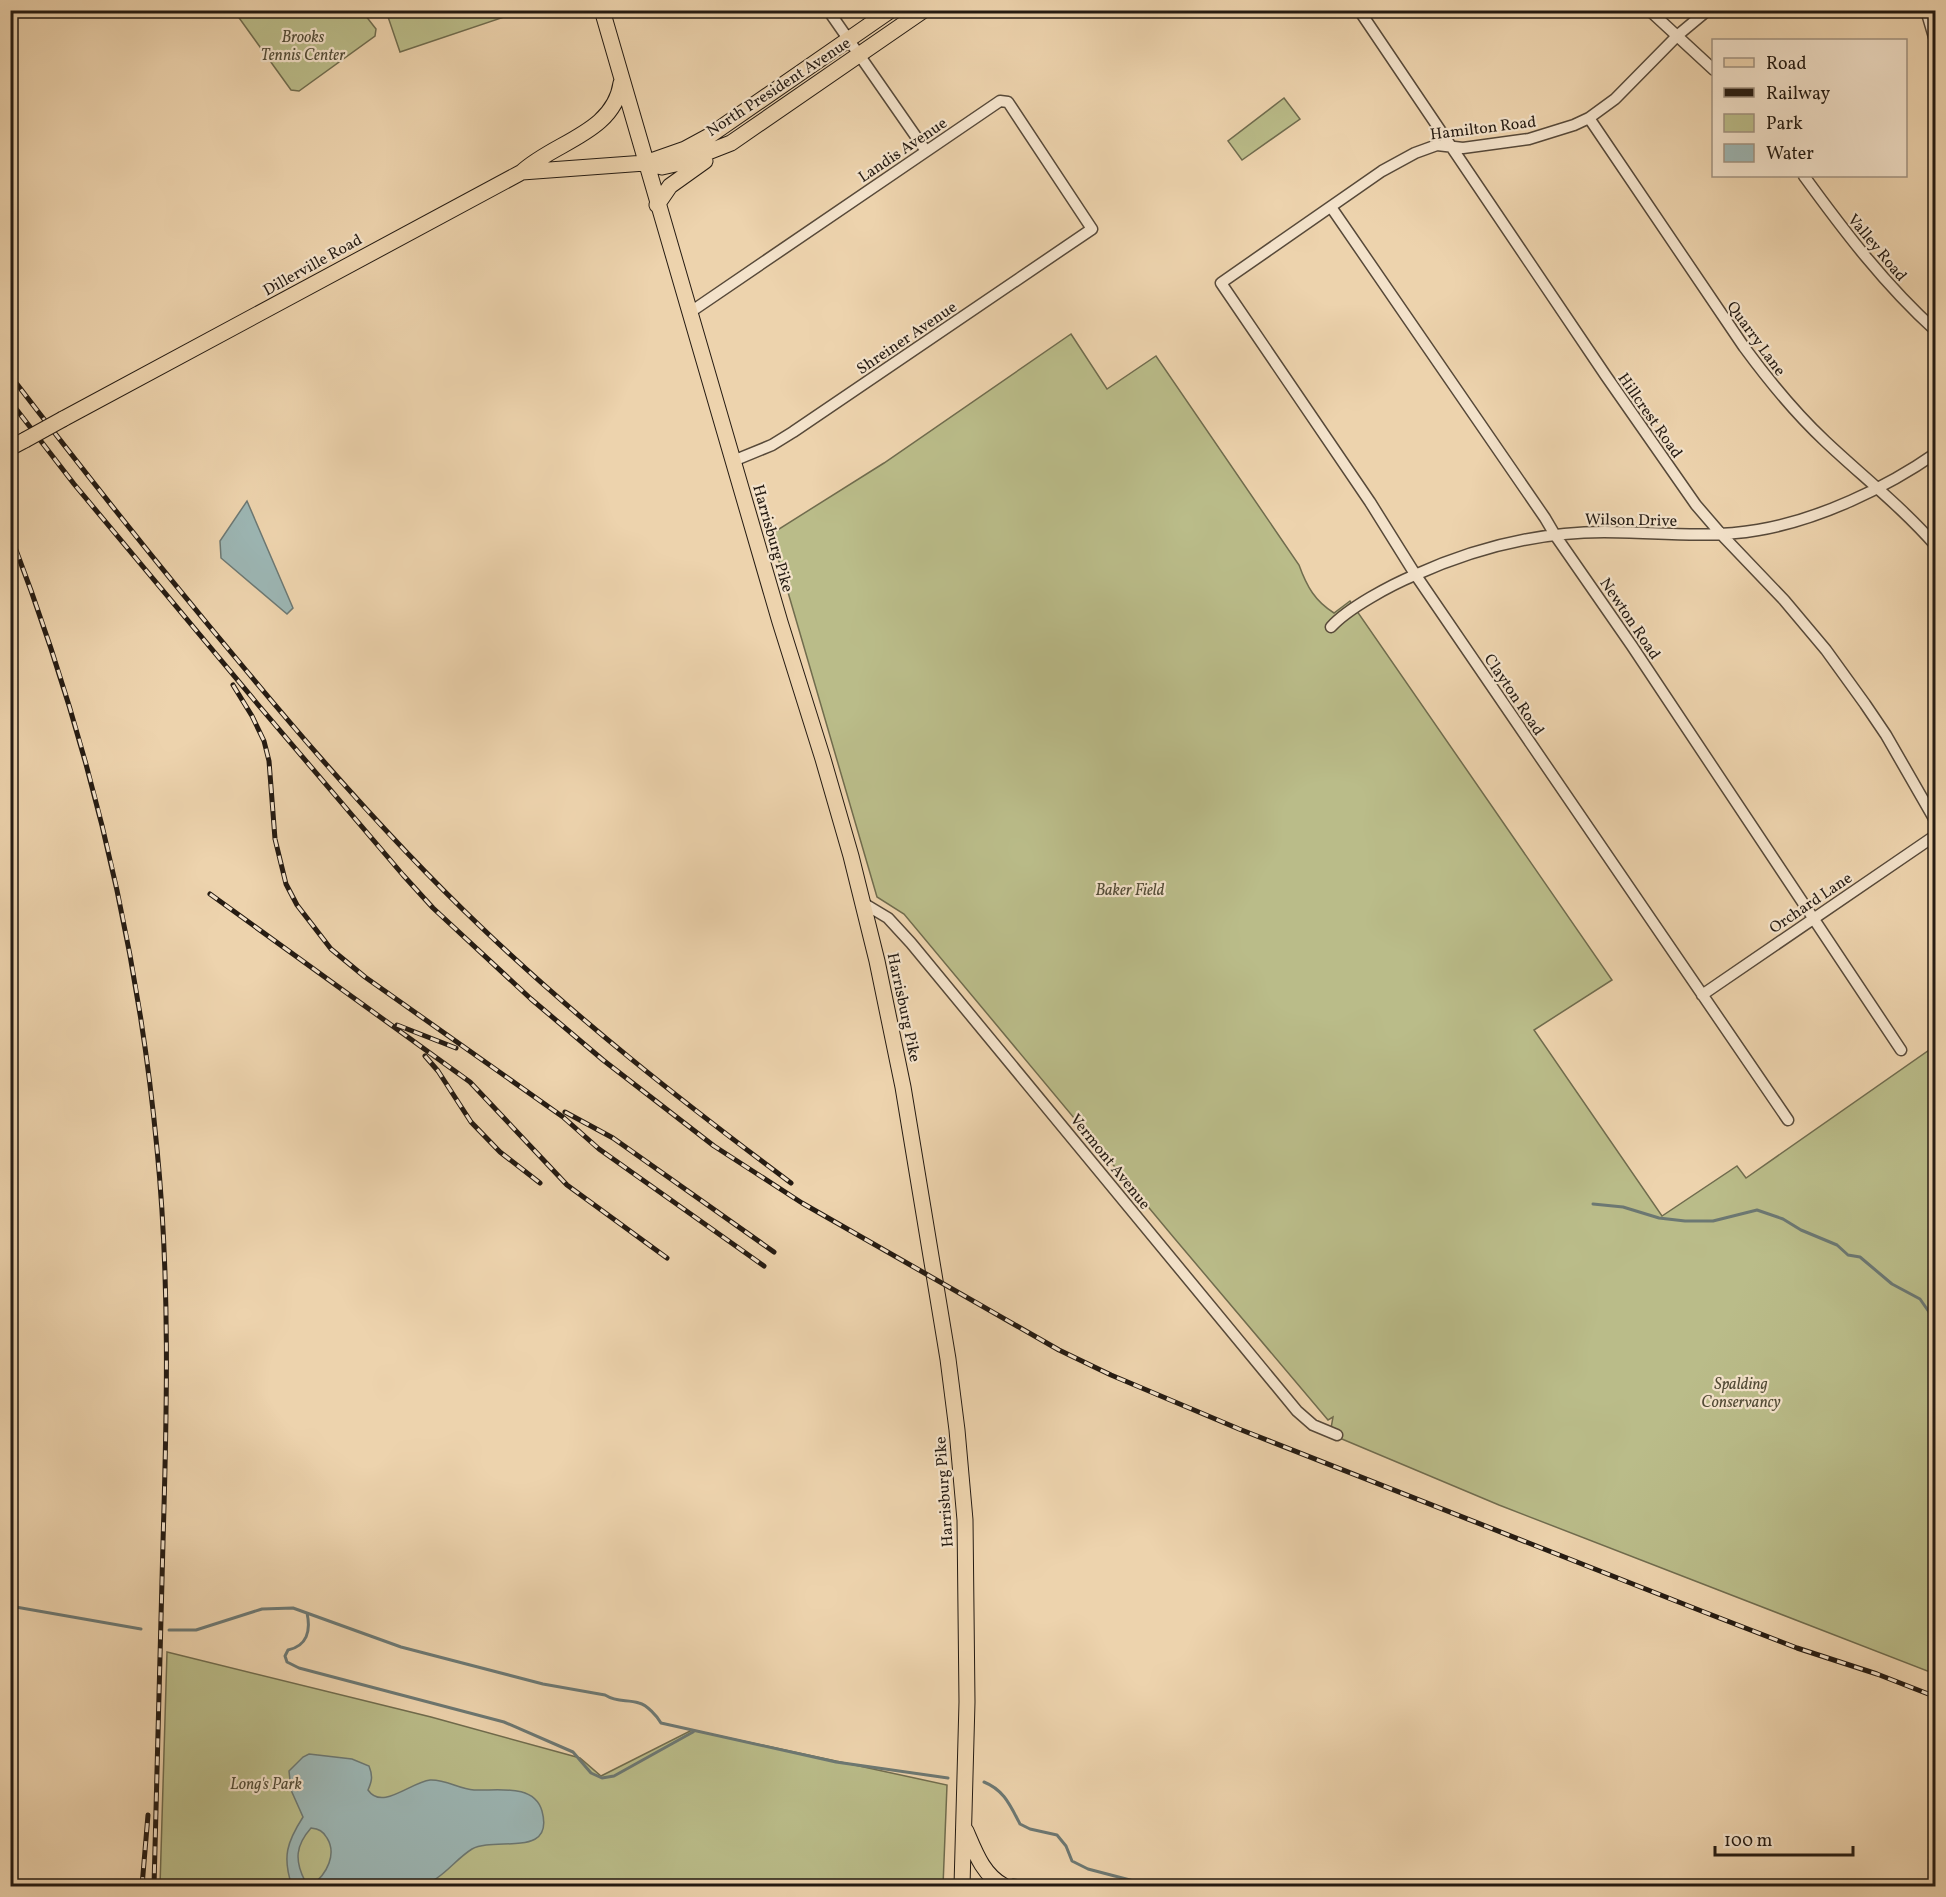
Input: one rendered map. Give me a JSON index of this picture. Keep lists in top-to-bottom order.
{
  "streets": {
    "main road": ["North President Avenue", "Dillerville Road", "Harrisburg Pike"],
    "street": [
      "Hamilton Road",
      "Landis Avenue",
      "Valley Road",
      "Shreiner Avenue",
      "Quarry Lane",
      "Hillcrest Road",
      "Wilson Drive",
      "Newton Road",
      "Clayton Road",
      "Orchard Lane",
      "Vermont Avenue"
    ]
  },
  "crossings": [
    ["North President Avenue", "Dillerville Road"],
    ["North President Avenue", "Harrisburg Pike"],
    ["Hamilton Road", "Quarry Lane"],
    ["Hamilton Road", "Hillcrest Road"],
    ["Hamilton Road", "Newton Road"],
    ["Hamilton Road", "Clayton Road"],
    ["Landis Avenue", "Shreiner Avenue"],
    ["Landis Avenue", "Harrisburg Pike"],
    ["Dillerville Road", "Harrisburg Pike"],
    ["Shreiner Avenue", "Harrisburg Pike"],
    ["Quarry Lane", "Wilson Drive"],
    ["Hillcrest Road", "Wilson Drive"],
    ["Wilson Drive", "Newton Road"],
    ["Wilson Drive", "Clayton Road"],
    ["Harrisburg Pike", "Vermont Avenue"],
    ["Newton Road", "Orchard Lane"],
    ["Clayton Road", "Orchard Lane"]
  ],
  "parks": [
    "Brooks Tennis Center",
    "Baker Field",
    "Spalding Conservancy",
    "Long's Park"
  ],
  "legend": [
    "Road",
    "Railway",
    "Park",
    "Water"
  ],
  "scale_bar": "100 m"
}
